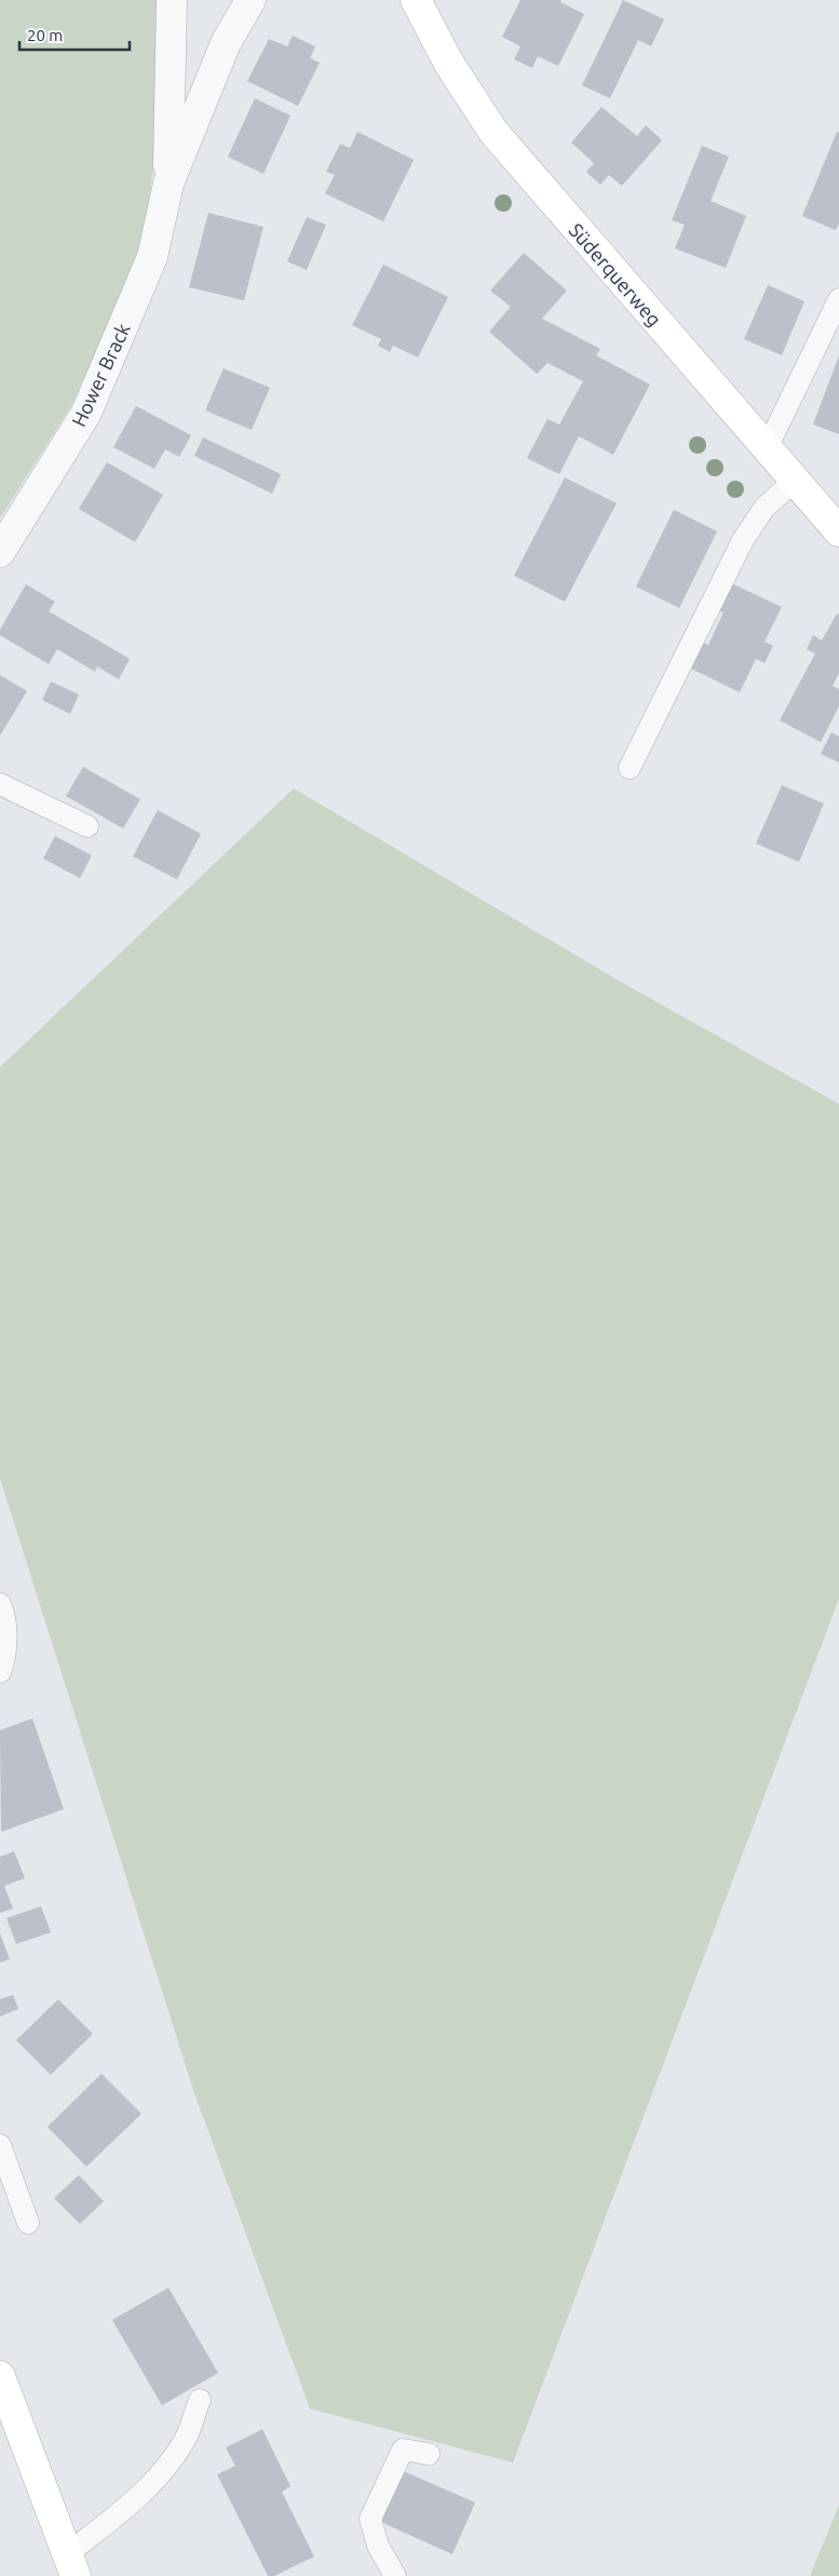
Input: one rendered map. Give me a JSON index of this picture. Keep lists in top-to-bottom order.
{
  "streets": {
    "street": ["Süderquerweg", "Hower Brack"]
  },
  "scale_bar": "20 m"
}
